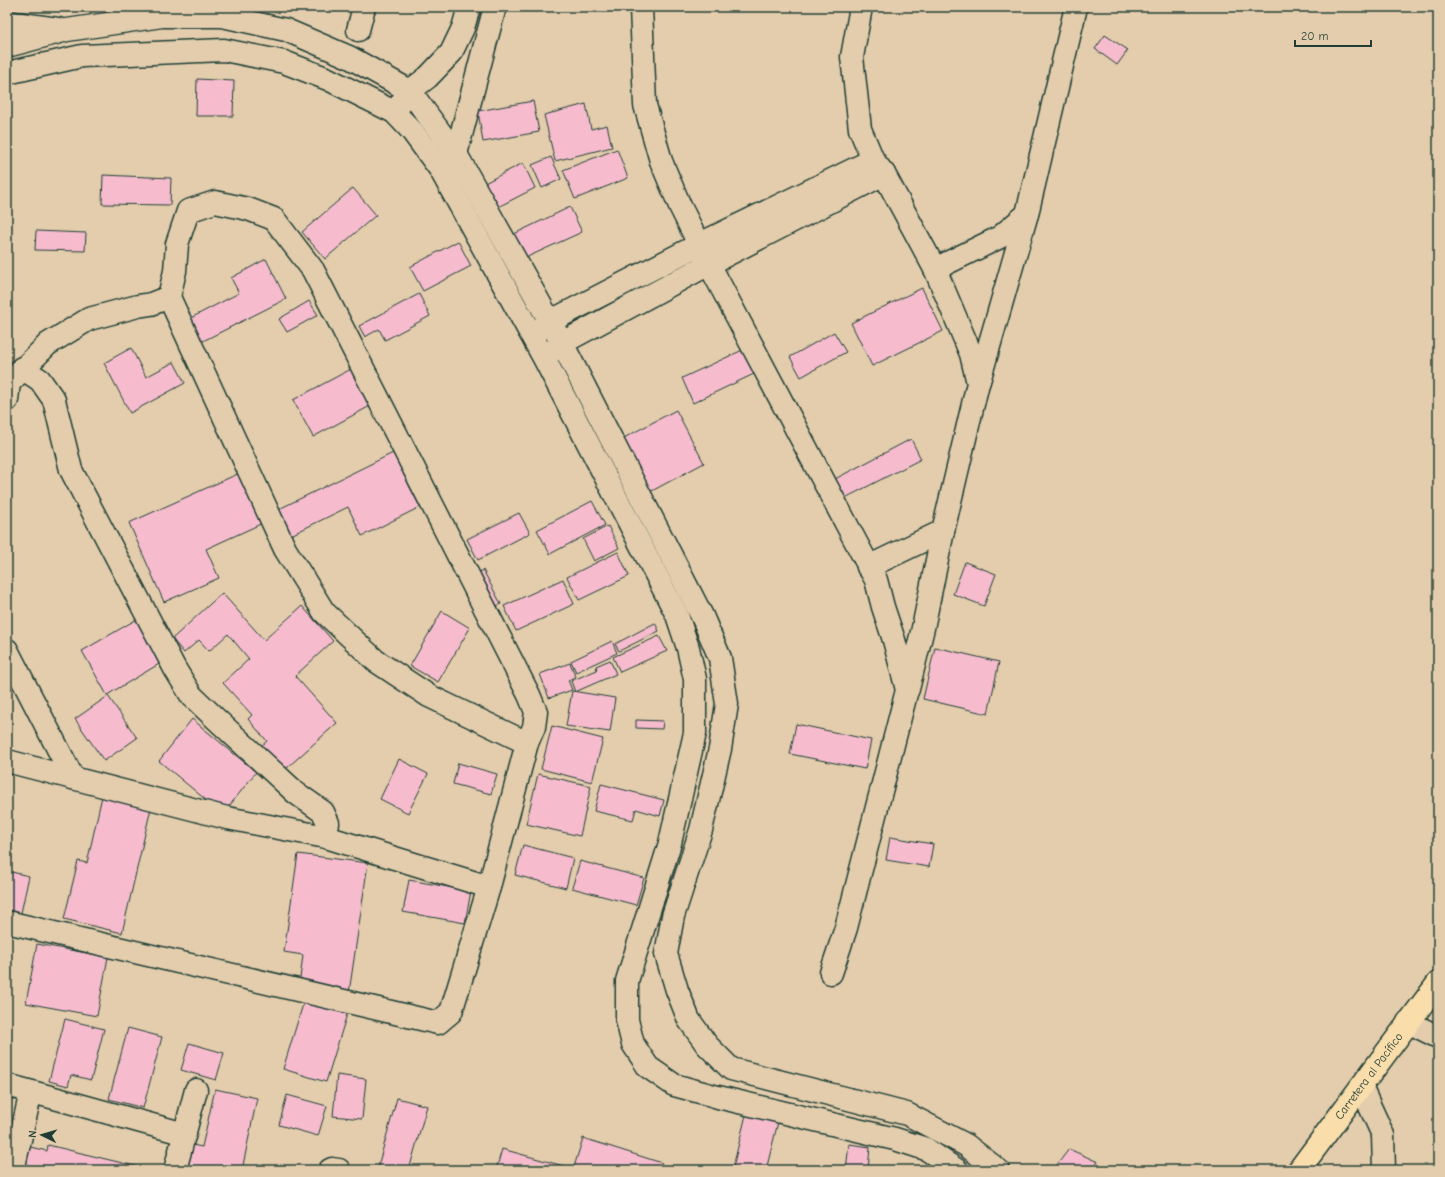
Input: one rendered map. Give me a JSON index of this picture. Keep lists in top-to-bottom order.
{
  "streets": {
    "highway": ["Carretera al Pacífico"]
  },
  "scale_bar": "20 m",
  "north": "left"
}
